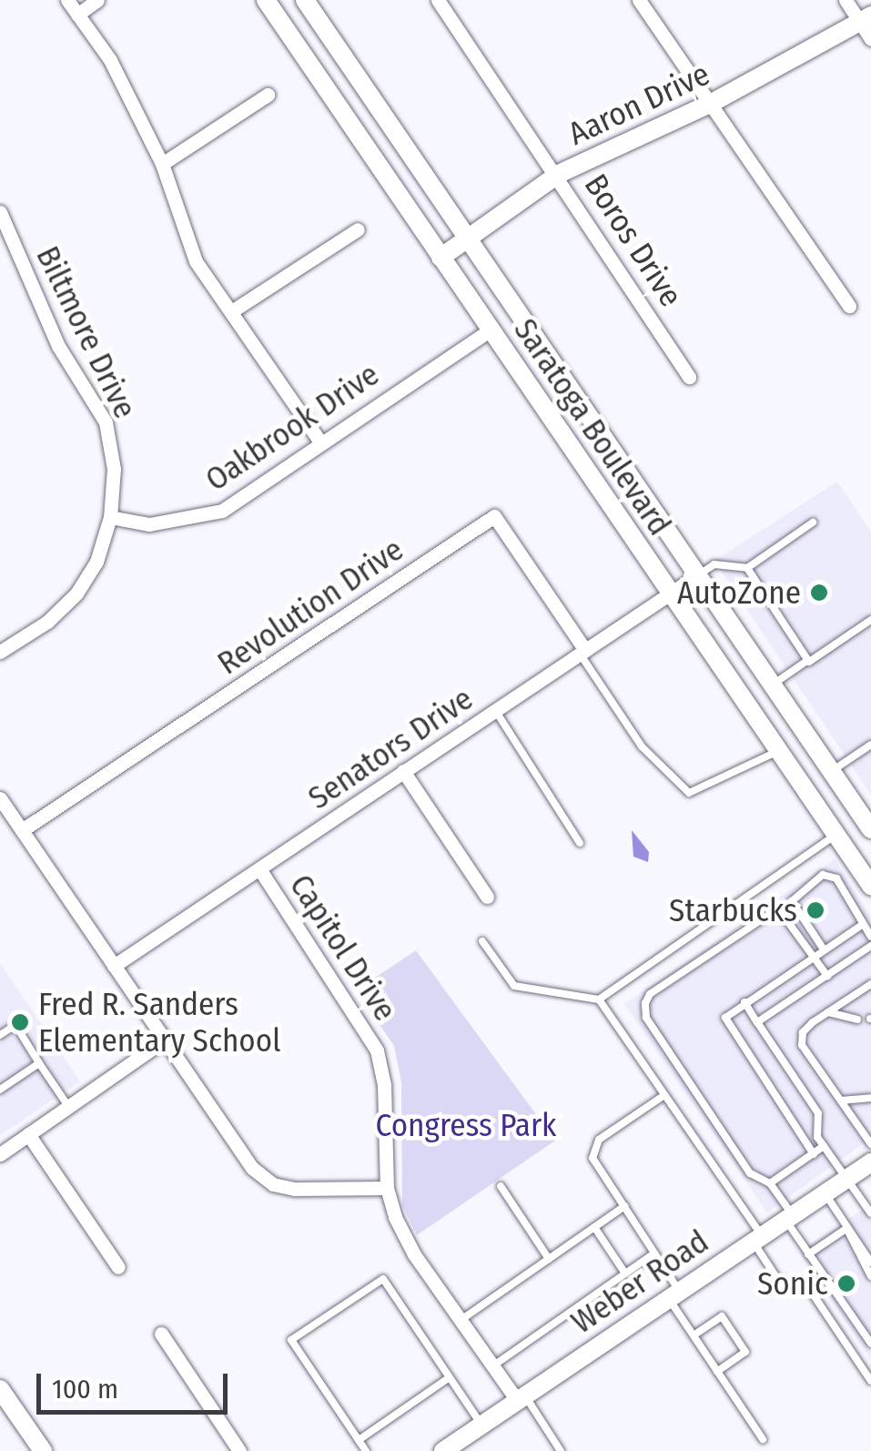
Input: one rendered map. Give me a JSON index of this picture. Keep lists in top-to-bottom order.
{
  "streets": {
    "main road": ["Aaron Drive", "Saratoga Boulevard", "Weber Road"],
    "street": [
      "Boros Drive",
      "Biltmore Drive",
      "Oakbrook Drive",
      "Revolution Drive",
      "Senators Drive",
      "Capitol Drive"
    ]
  },
  "crossings": [
    ["Aaron Drive", "Boros Drive"],
    ["Aaron Drive", "Saratoga Boulevard"],
    ["Biltmore Drive", "Oakbrook Drive"],
    ["Oakbrook Drive", "Saratoga Boulevard"],
    ["Saratoga Boulevard", "Senators Drive"],
    ["Revolution Drive", "Senators Drive"],
    ["Senators Drive", "Capitol Drive"],
    ["Capitol Drive", "Weber Road"]
  ],
  "parks": ["Congress Park"],
  "places": [
    "AutoZone",
    "Starbucks",
    "Fred R. Sanders Elementary School",
    "Sonic"
  ],
  "scale_bar": "100 m"
}
